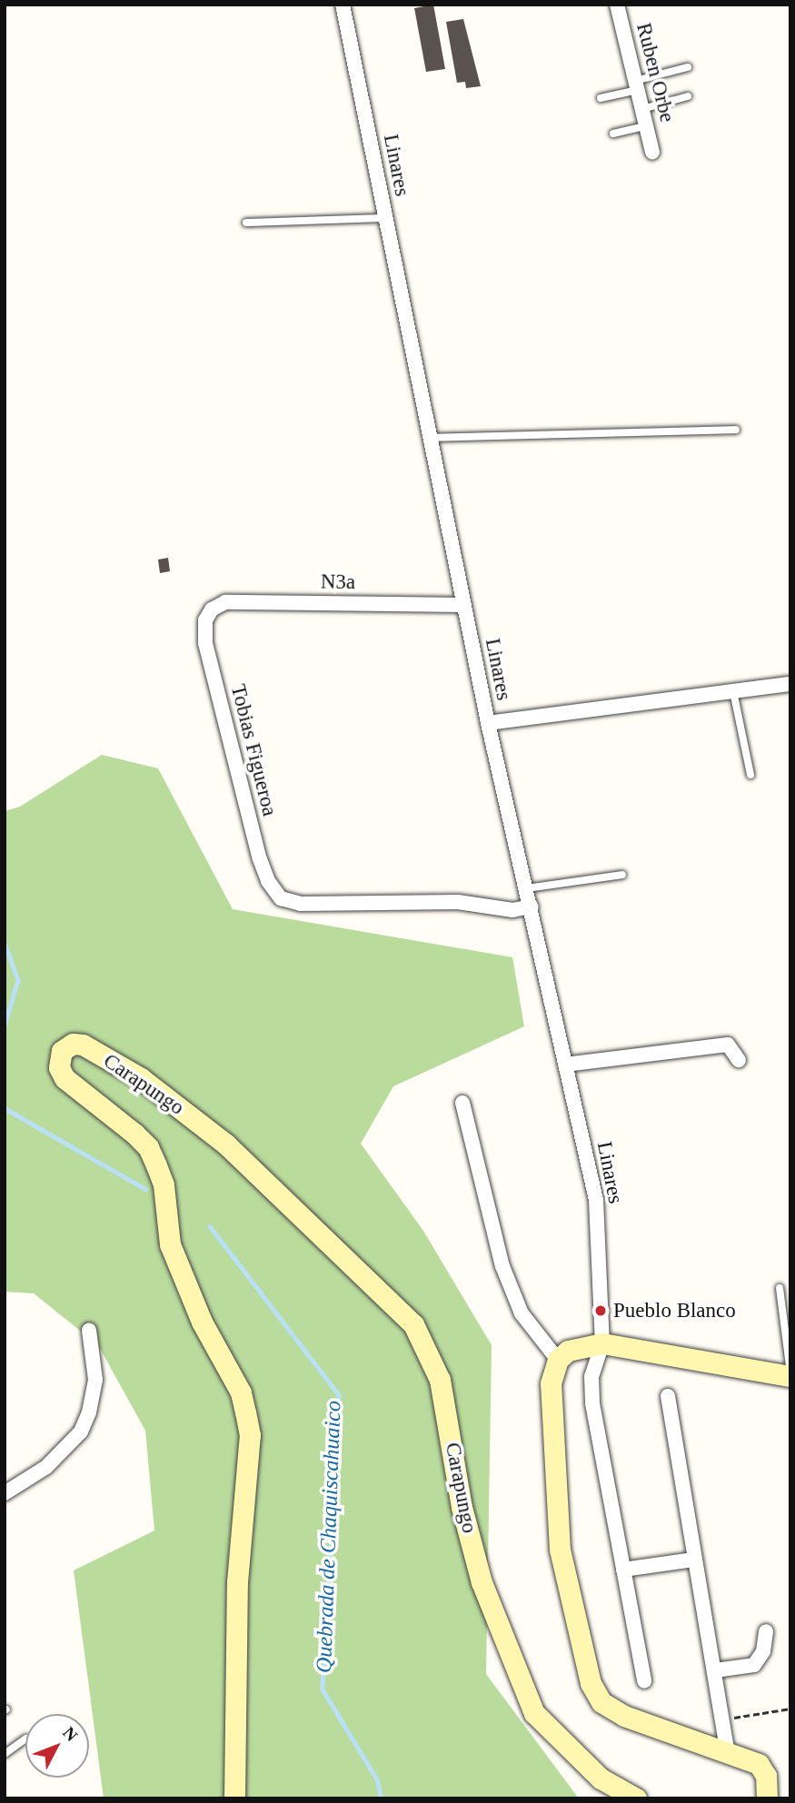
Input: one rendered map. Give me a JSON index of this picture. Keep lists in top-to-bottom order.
{
  "streets": {
    "street": [
      "Ruben Orbe",
      "Linares",
      "N3a",
      "Tobias Figueroa",
      "Carapungo"
    ]
  },
  "crossings": [
    ["Linares", "N3a"],
    ["Linares", "Tobias Figueroa"],
    ["N3a", "Tobias Figueroa"]
  ],
  "water": ["Quebrada de Chaquiscahuaico"],
  "places": ["Pueblo Blanco"],
  "north": "top right"
}
